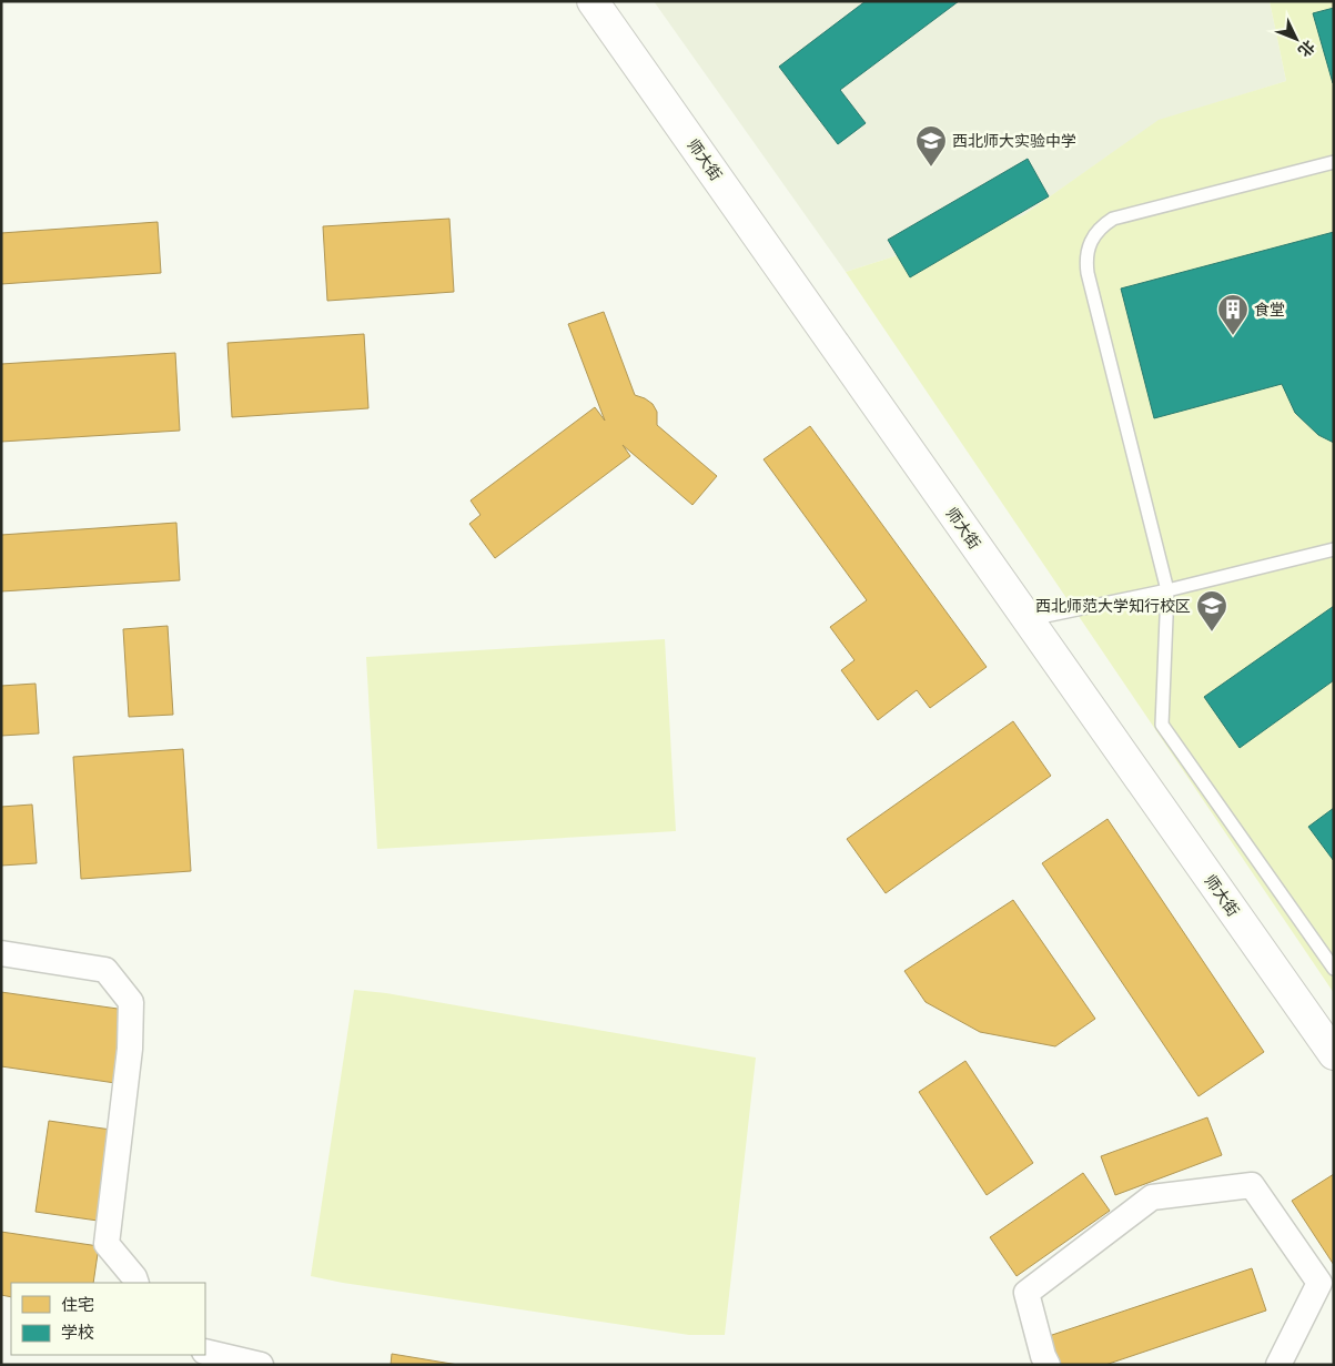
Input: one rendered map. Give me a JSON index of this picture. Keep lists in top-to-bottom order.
{
  "streets": {
    "street": ["师大街"]
  },
  "places": {
    "school or university": ["西北师大实验中学", "西北师范大学知行校区"],
    "building": ["食堂"]
  },
  "legend": ["住宅", "学校"],
  "north": "bottom right"
}
